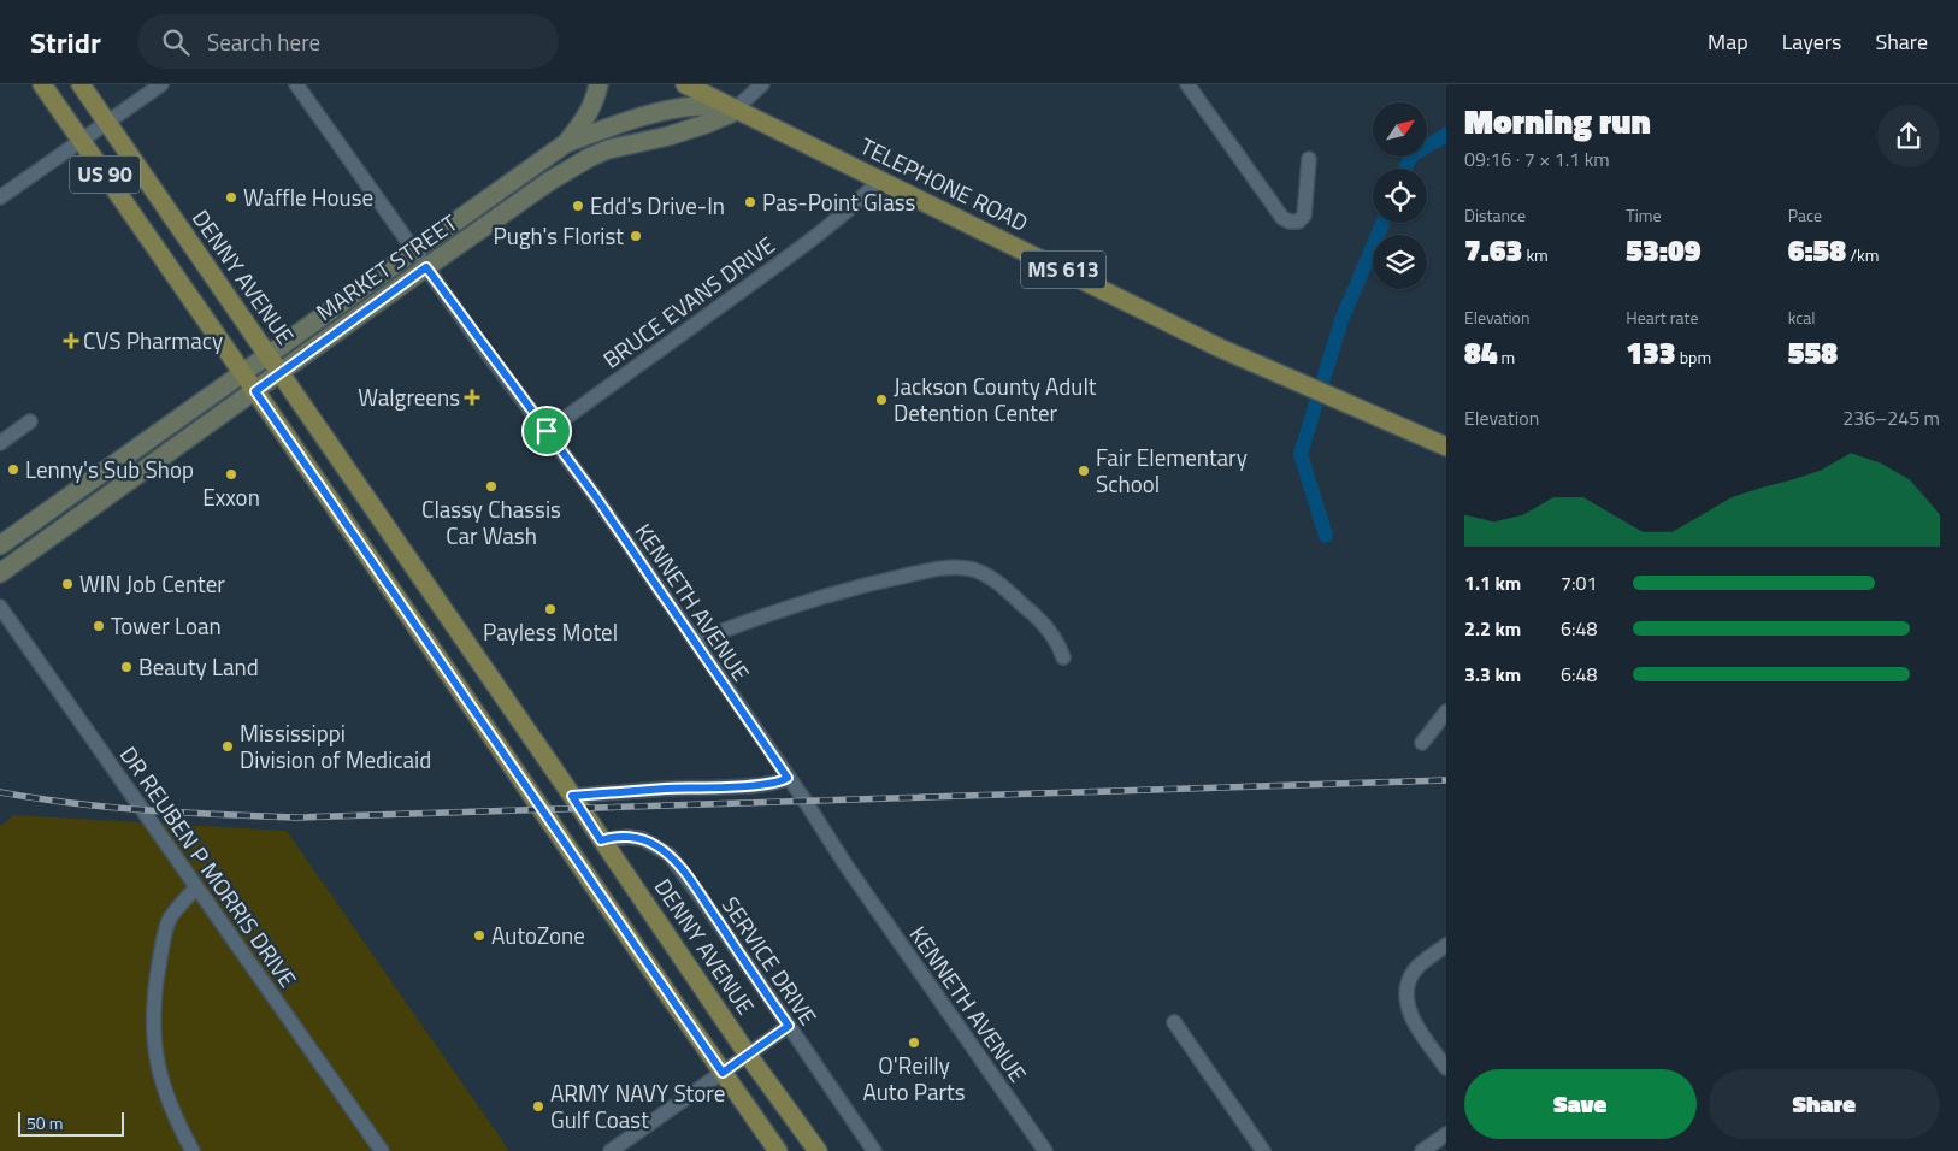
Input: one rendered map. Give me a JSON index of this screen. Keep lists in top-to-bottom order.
{
  "streets": {
    "main road": [
      "US 90",
      "TELEPHONE ROAD",
      "MARKET STREET",
      "MS 613",
      "DENNY AVENUE"
    ],
    "street": [
      "BRUCE EVANS DRIVE",
      "KENNETH AVENUE",
      "DR REUBEN P MORRIS DRIVE",
      "SERVICE DRIVE"
    ]
  },
  "crossings": [
    ["US 90", "MARKET STREET"],
    ["TELEPHONE ROAD", "MARKET STREET"],
    ["TELEPHONE ROAD", "BRUCE EVANS DRIVE"],
    ["MARKET STREET", "DENNY AVENUE"],
    ["MARKET STREET", "KENNETH AVENUE"],
    ["DENNY AVENUE", "SERVICE DRIVE"],
    ["BRUCE EVANS DRIVE", "KENNETH AVENUE"]
  ],
  "places": {
    "other": [
      "Waffle House",
      "Pas-Point Glass",
      "Edd's Drive-In",
      "Pugh's Florist",
      "Jackson County Adult Detention Center",
      "Lenny's Sub Shop",
      "Fair Elementary School",
      "Exxon",
      "Classy Chassis Car Wash",
      "WIN Job Center",
      "Payless Motel",
      "Tower Loan",
      "Beauty Land",
      "Mississippi Division of Medicaid",
      "AutoZone",
      "O'Reilly Auto Parts",
      "ARMY NAVY Store Gulf Coast"
    ],
    "health": ["CVS Pharmacy", "Walgreens"]
  },
  "scale_bar": "50 m",
  "north": "top right",
  "page": {
    "header": "Stridr",
    "search": "Search here",
    "nav": ["Map", "Layers", "Share"],
    "heading": ["Morning run", "09:16 · 7 × 1.1 km"],
    "stats": [
      ["Distance", "7.63 km"],
      ["Time", "53:09"],
      ["Pace", "6:58 /km"],
      ["Elevation", "84 m"],
      ["Heart rate", "133 bpm"],
      ["kcal", "558"]
    ],
    "chart": ["Elevation", "236–245 m"],
    "list": [
      {
        "name": "1.1 km",
        "note": "7:01"
      },
      {
        "name": "2.2 km",
        "note": "6:48"
      },
      {
        "name": "3.3 km",
        "note": "6:48"
      }
    ],
    "buttons": ["Save", "Share"],
    "scale": "50 m"
  }
}
